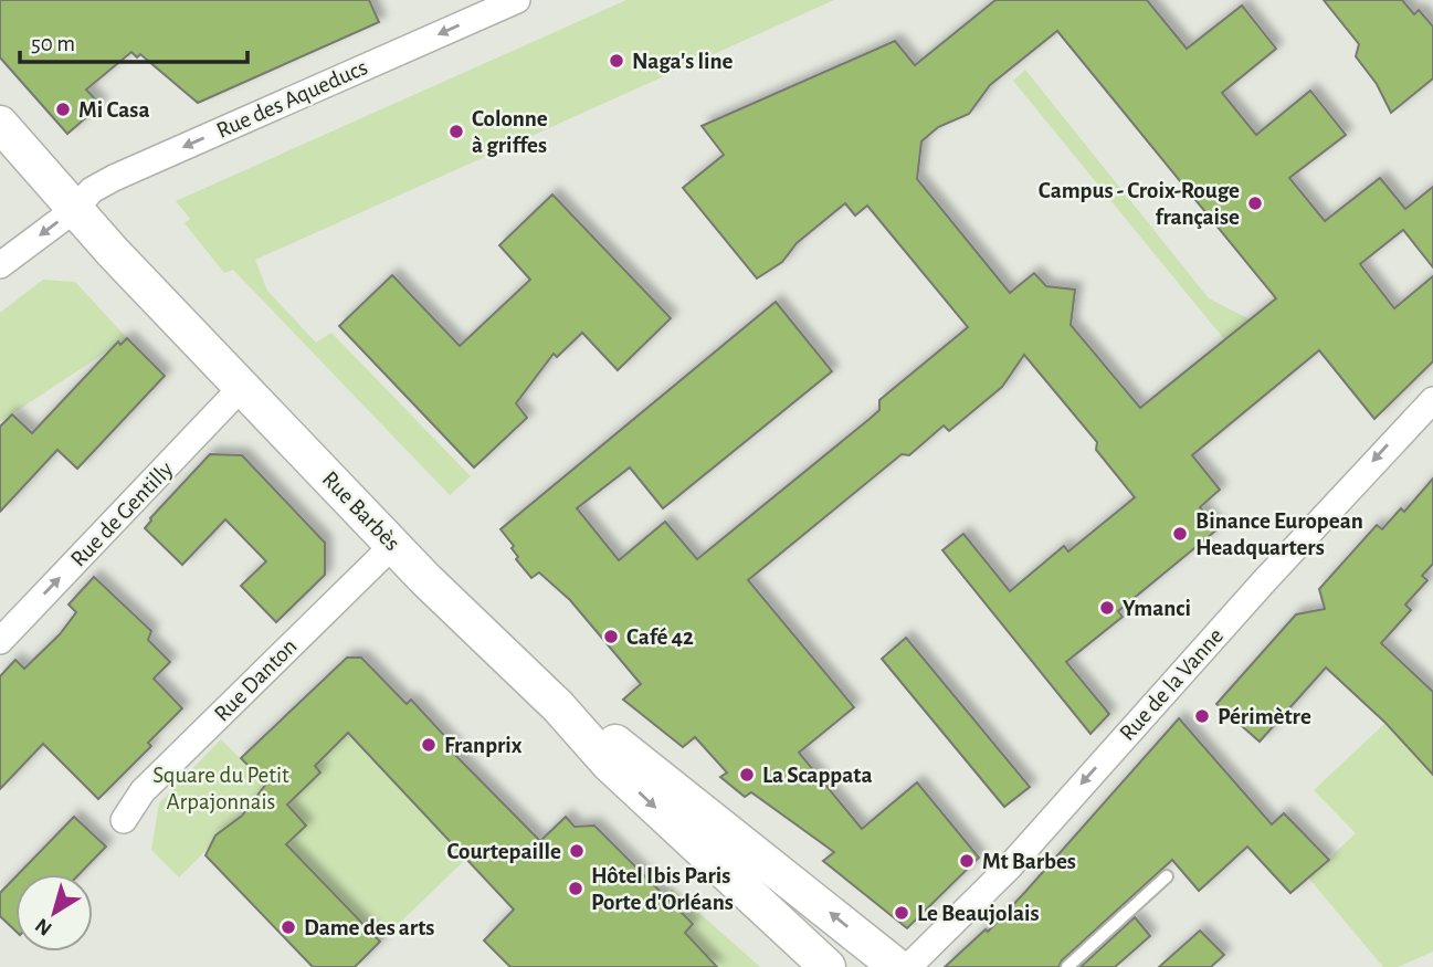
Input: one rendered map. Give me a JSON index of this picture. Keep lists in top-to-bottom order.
{
  "streets": {
    "main road": ["Rue Barbès"],
    "street": [
      "Rue des Aqueducs",
      "Rue de Gentilly",
      "Rue Danton",
      "Rue de la Vanne"
    ]
  },
  "crossings": [
    ["Rue des Aqueducs", "Rue Barbès"],
    ["Rue Barbès", "Rue de Gentilly"],
    ["Rue Barbès", "Rue Danton"]
  ],
  "one_way": ["Rue des Aqueducs", "Rue de Gentilly", "Rue de la Vanne"],
  "parks": ["Square du Petit Arpajonnais"],
  "places": [
    "Naga's line",
    "Mi Casa",
    "Colonne à griffes",
    "Campus - Croix-Rouge française",
    "Binance European Headquarters",
    "Ymanci",
    "Café 42",
    "Périmètre",
    "Franprix",
    "La Scappata",
    "Courtepaille",
    "Mt Barbes",
    "Hôtel Ibis Paris Porte d'Orléans",
    "Le Beaujolais",
    "Dame des arts"
  ],
  "scale_bar": "50 m",
  "north": "bottom left"
}
